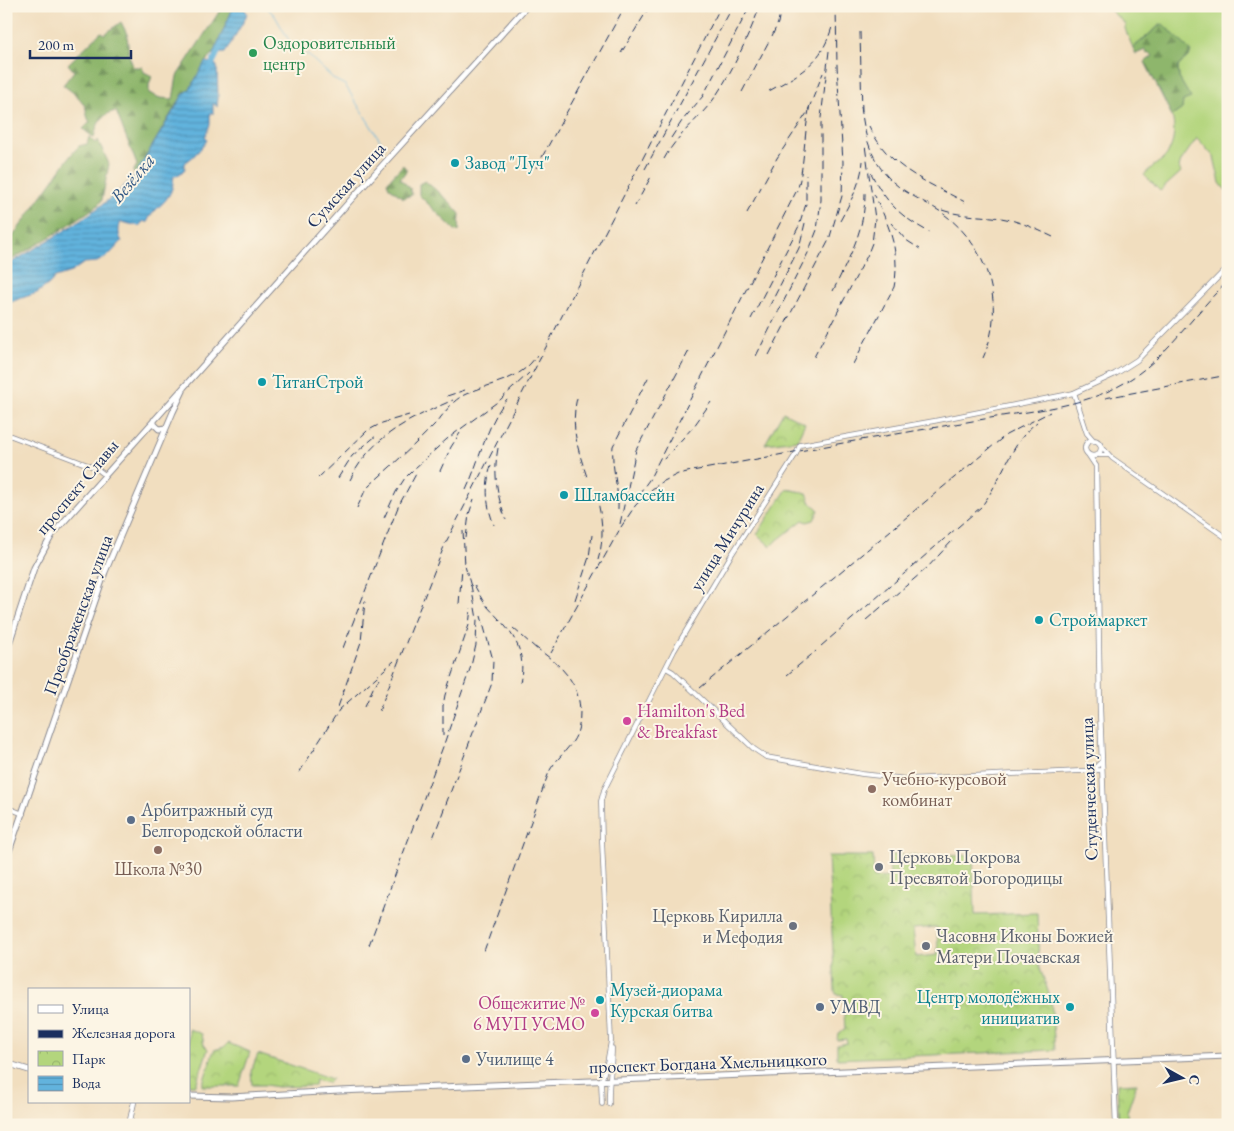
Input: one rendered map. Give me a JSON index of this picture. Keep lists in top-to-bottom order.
{
  "streets": {
    "main road": [
      "Сумская улица",
      "проспект Славы",
      "улица Мичурина",
      "Преображенская улица",
      "Студенческая улица",
      "проспект Богдана Хмельницкого"
    ]
  },
  "crossings": [
    ["Сумская улица", "проспект Славы"],
    ["Сумская улица", "Преображенская улица"],
    ["проспект Славы", "Преображенская улица"],
    ["улица Мичурина", "проспект Богдана Хмельницкого"],
    ["Студенческая улица", "проспект Богдана Хмельницкого"]
  ],
  "water": ["Везёлка"],
  "places": [
    "Оздоровительный центр",
    "Завод \"Луч\"",
    "ТитанСтрой",
    "Шламбассейн",
    "Строймаркет",
    "Hamilton's Bed & Breakfast",
    "Учебно-курсовой комбинат",
    "Арбитражный суд Белгородской области",
    "Школа №30",
    "Церковь Покрова Пресвятой Богородицы",
    "Церковь Кирилла и Мефодия",
    "Часовня Иконы Божией Матери Почаевская",
    "Музей-диорама Курская битва",
    "УМВД",
    "Центр молодёжных инициатив",
    "Общежитие № 6 МУП УСМО",
    "Училище 4"
  ],
  "legend": [
    "Улица",
    "Железная дорога",
    "Парк",
    "Вода"
  ],
  "scale_bar": "200 m",
  "north": "right"
}
